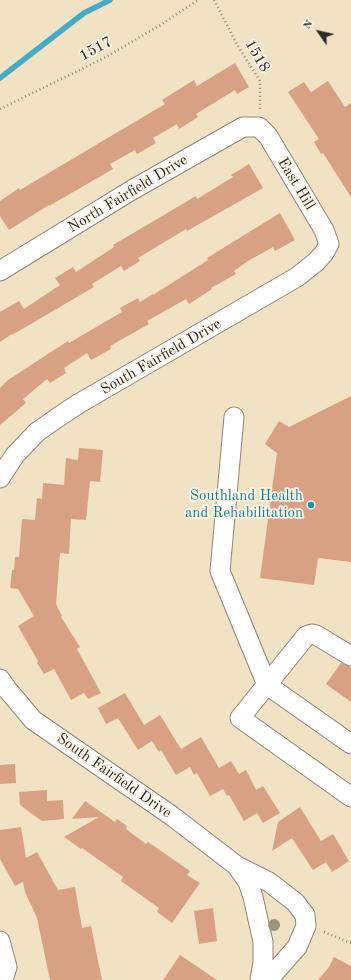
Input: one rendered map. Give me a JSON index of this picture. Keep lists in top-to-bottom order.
{
  "streets": {
    "street": ["East Hill", "North Fairfield Drive", "South Fairfield Drive"],
    "path": ["1517", "1518"]
  },
  "crossings": [
    ["1518", "East Hill"],
    ["1518", "North Fairfield Drive"],
    ["East Hill", "North Fairfield Drive"],
    ["East Hill", "South Fairfield Drive"]
  ],
  "places": ["Southland Health and Rehabilitation"],
  "north": "top left"
}
